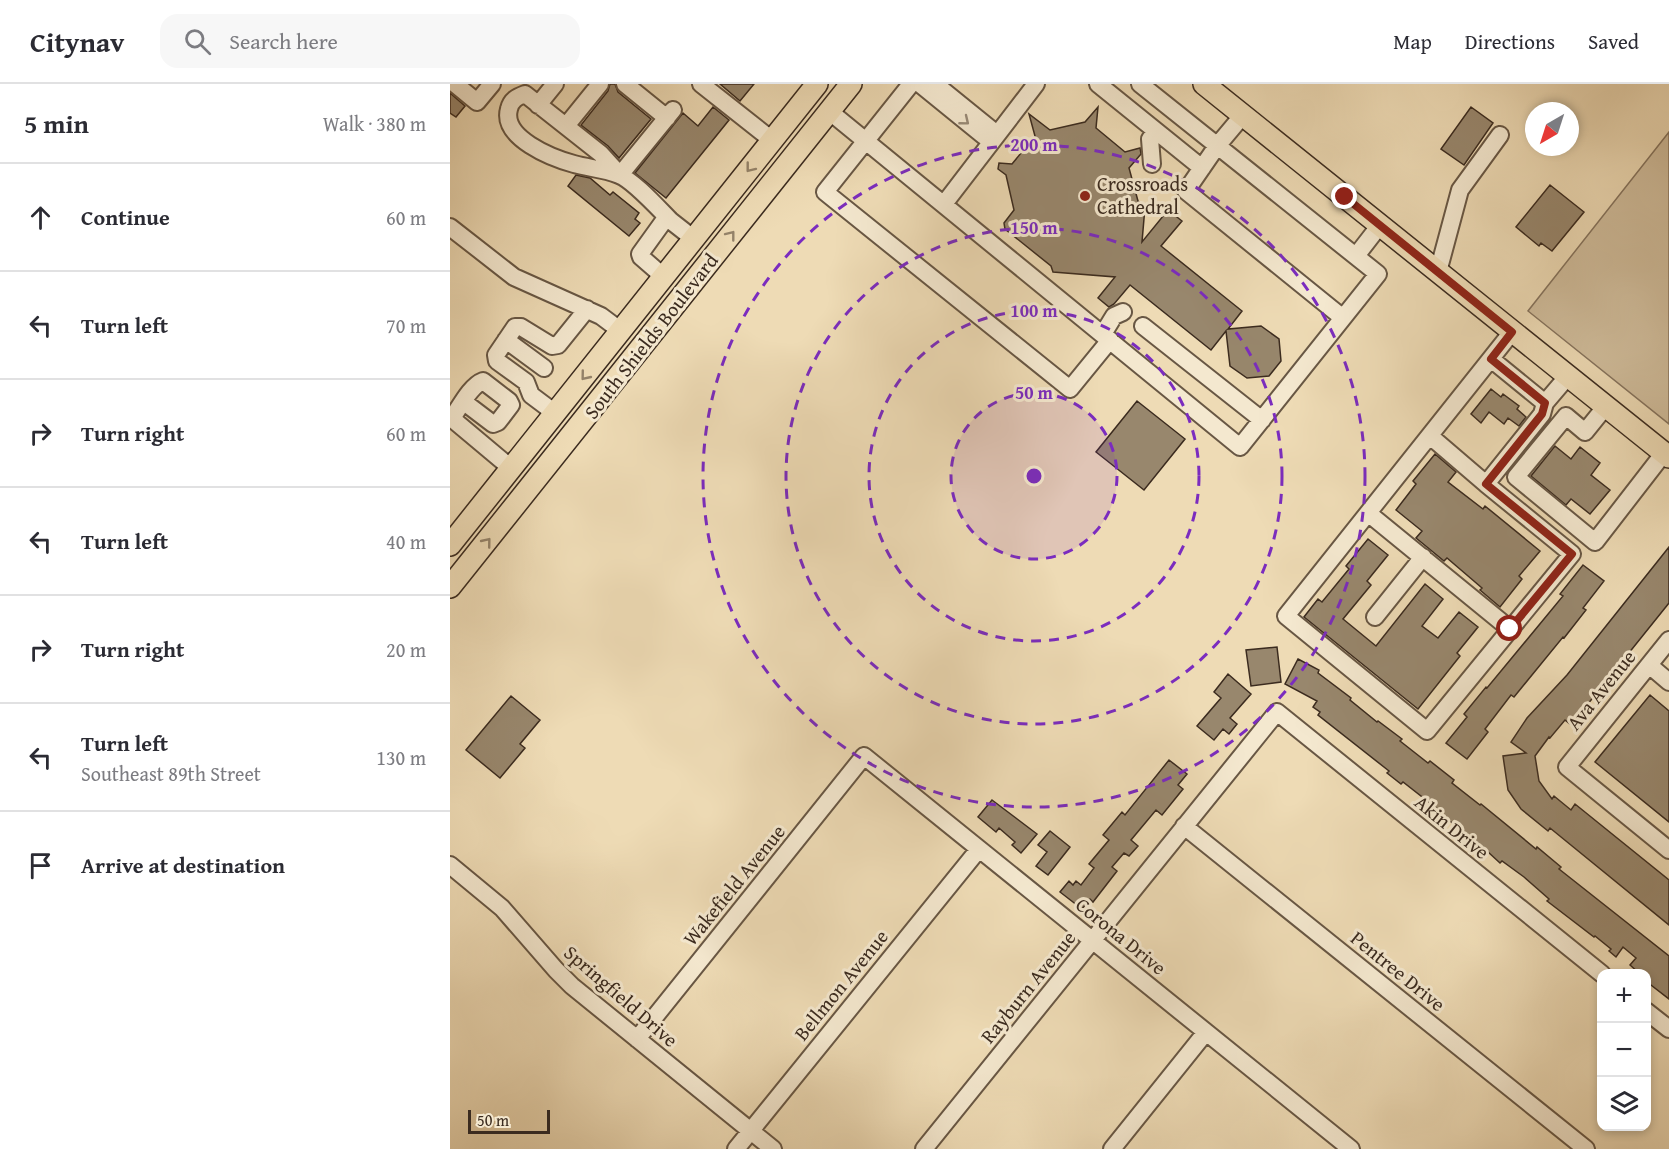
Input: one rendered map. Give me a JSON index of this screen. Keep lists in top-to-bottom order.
{
  "streets": {
    "main road": ["South Shields Boulevard"],
    "street": [
      "Ava Avenue",
      "Akin Drive",
      "Wakefield Avenue",
      "Corona Drive",
      "Pentree Drive",
      "Bellmon Avenue",
      "Rayburn Avenue",
      "Springfield Drive"
    ]
  },
  "crossings": [
    ["Akin Drive", "Rayburn Avenue"],
    ["Wakefield Avenue", "Corona Drive"],
    ["Wakefield Avenue", "Springfield Drive"],
    ["Corona Drive", "Bellmon Avenue"],
    ["Corona Drive", "Rayburn Avenue"],
    ["Pentree Drive", "Rayburn Avenue"],
    ["Bellmon Avenue", "Springfield Drive"]
  ],
  "places": ["Crossroads Cathedral"],
  "scale_bar": "50 m",
  "north": "bottom left",
  "page": {
    "header": "Citynav",
    "search": "Search here",
    "nav": ["Map", "Directions", "Saved"],
    "heading": ["5 min", "Walk · 380 m"],
    "list": [
      ["Continue", "60 m"],
      ["Turn left", "70 m"],
      ["Turn right", "60 m"],
      ["Turn left", "40 m"],
      ["Turn right", "20 m"],
      ["Turn left", "Southeast 89th Street", "130 m"],
      "Arrive at destination"
    ],
    "map_buttons": ["+", "−"],
    "scale": "50 m"
  },
  "rings": [
    "200 m",
    "150 m",
    "100 m",
    "50 m"
  ]
}
